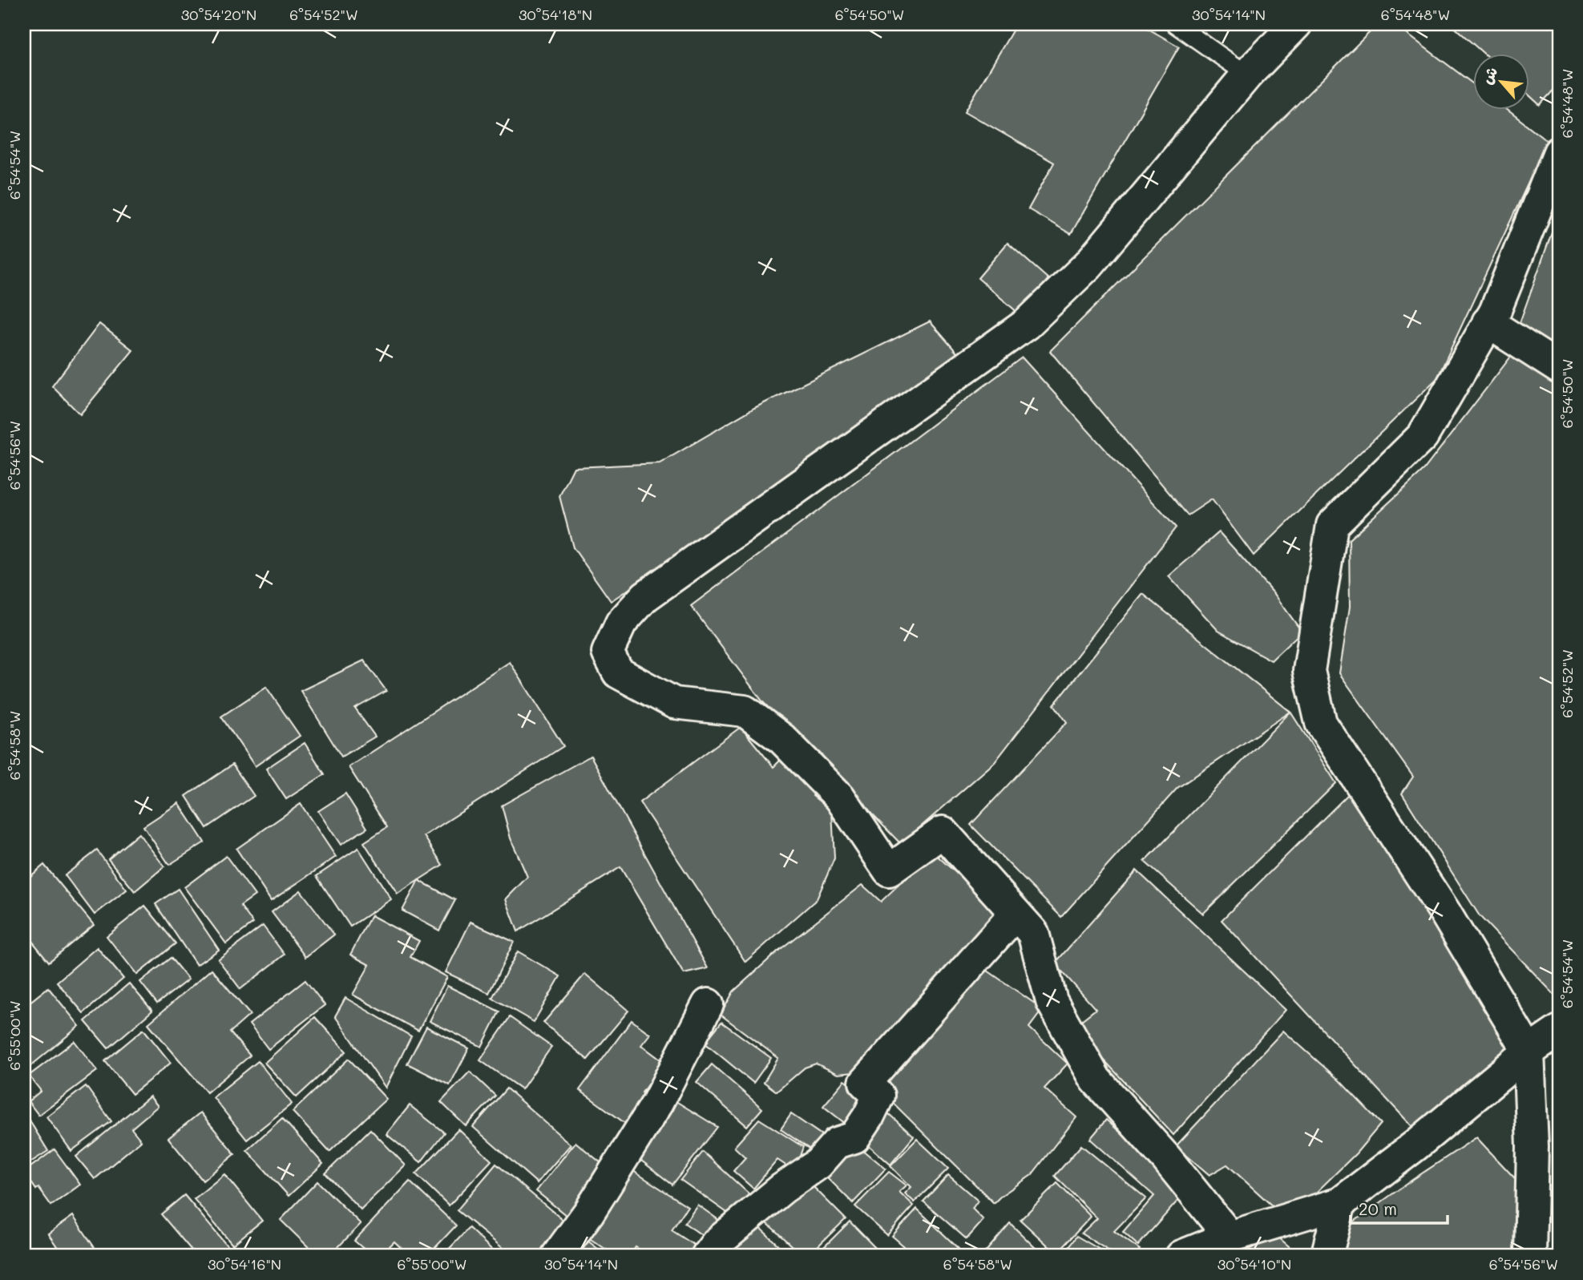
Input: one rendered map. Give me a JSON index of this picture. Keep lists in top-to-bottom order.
{
  "scale_bar": "20 m",
  "north": "top left",
  "coordinates": [
    "30°54'20\"N",
    "6°54'52\"W",
    "30°54'18\"N",
    "6°54'50\"W",
    "30°54'14\"N",
    "6°54'48\"W",
    "6°54'54\"W",
    "6°54'56\"W",
    "6°54'58\"W",
    "6°55'00\"W",
    "30°54'16\"N",
    "30°54'10\"N"
  ]
}
